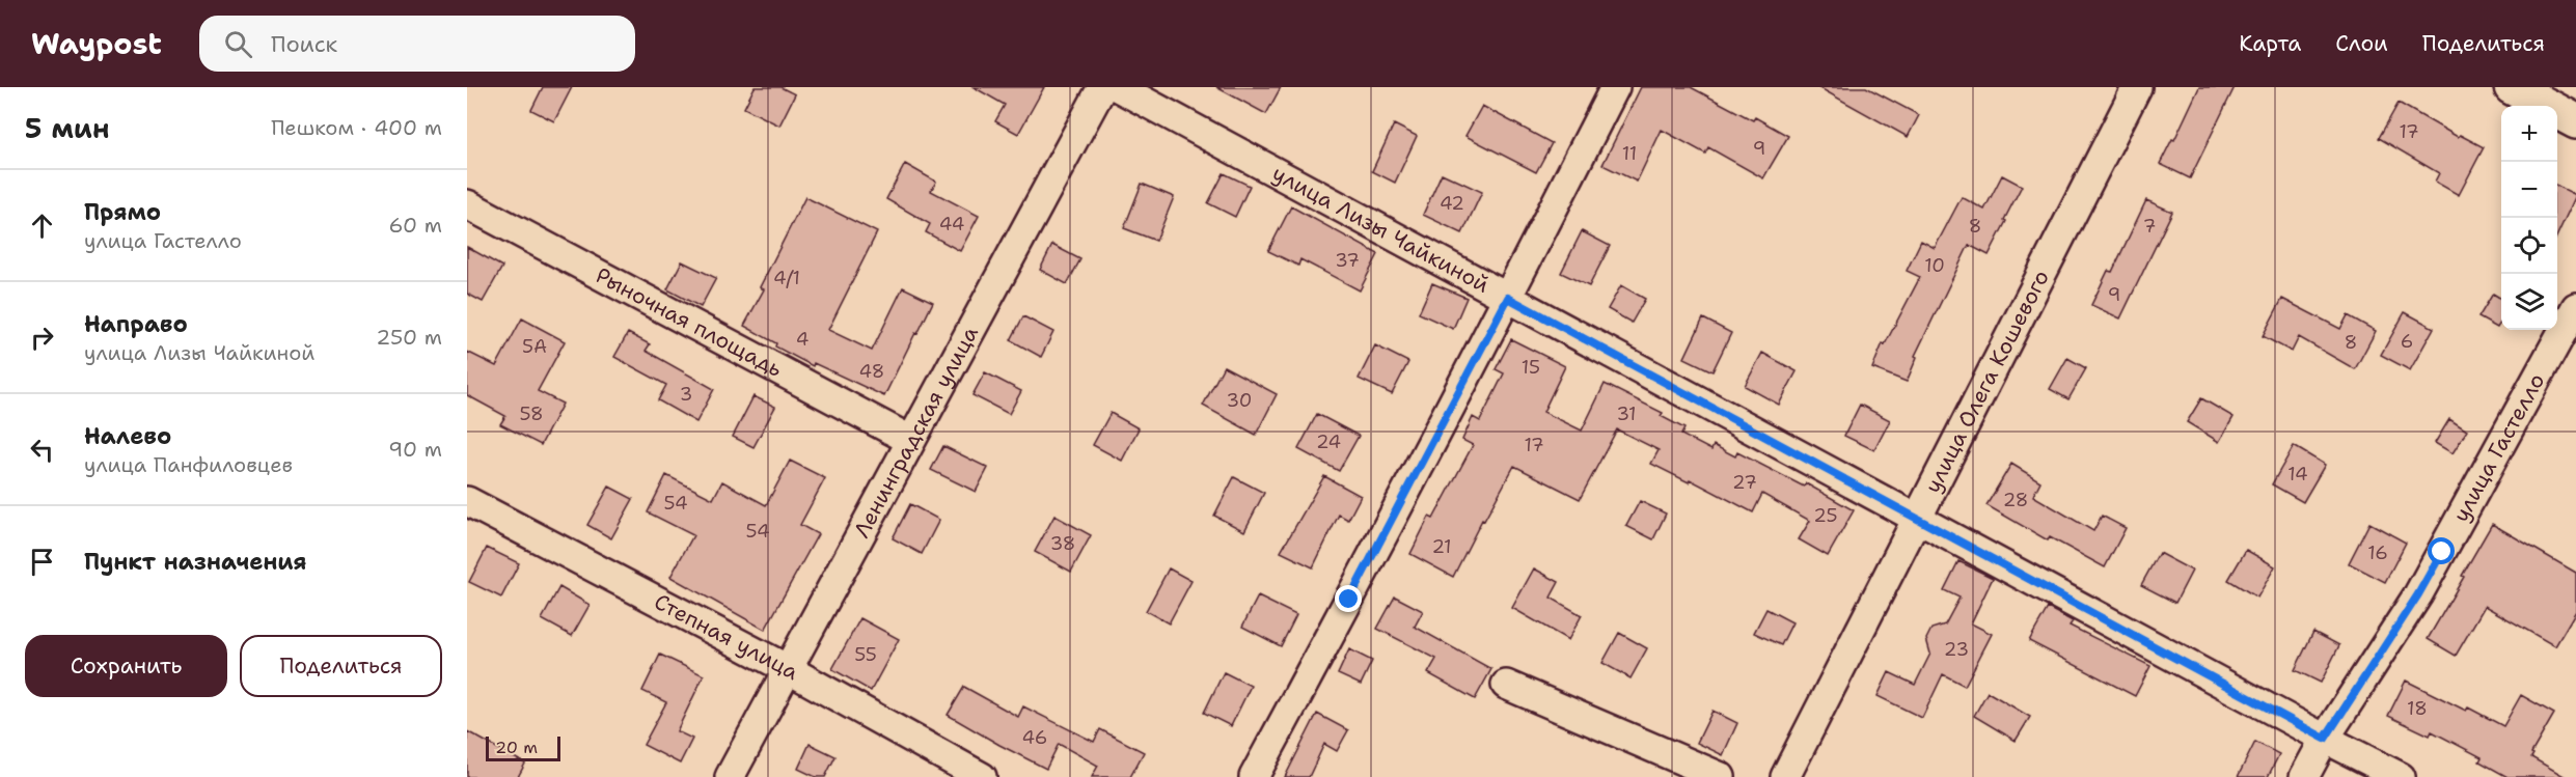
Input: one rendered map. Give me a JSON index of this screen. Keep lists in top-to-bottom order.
{
  "streets": {
    "street": [
      "улица Лизы Чайкиной",
      "Рыночная площадь",
      "улица Олега Кошевого",
      "Ленинградская улица",
      "улица Гастелло",
      "Степная улица"
    ]
  },
  "crossings": [
    ["улица Лизы Чайкиной", "улица Олега Кошевого"],
    ["улица Лизы Чайкиной", "улица Гастелло"],
    ["Рыночная площадь", "Ленинградская улица"],
    ["Ленинградская улица", "Степная улица"]
  ],
  "house_numbers": [
    "17",
    "9",
    "11",
    "42",
    "44",
    "8",
    "7",
    "37",
    "10",
    "4/1",
    "9",
    "4",
    "6",
    "8",
    "5А",
    "15",
    "48",
    "3",
    "30",
    "58",
    "31",
    "24",
    "17",
    "14",
    "27",
    "28",
    "54",
    "25",
    "54",
    "38",
    "21",
    "16",
    "23",
    "55",
    "18",
    "46"
  ],
  "scale_bar": "20 m",
  "page": {
    "header": "Waypost",
    "search": "Поиск",
    "nav": ["Карта", "Слои", "Поделиться"],
    "heading": ["5 мин", "Пешком · 400 m"],
    "map_buttons": ["+", "−"],
    "list": [
      ["Прямо", "улица Гастелло", "60 m"],
      ["Направо", "улица Лизы Чайкиной", "250 m"],
      ["Налево", "улица Панфиловцев", "90 m"],
      "Пункт назначения"
    ],
    "buttons": ["Сохранить", "Поделиться"],
    "scale": "20 m"
  }
}
